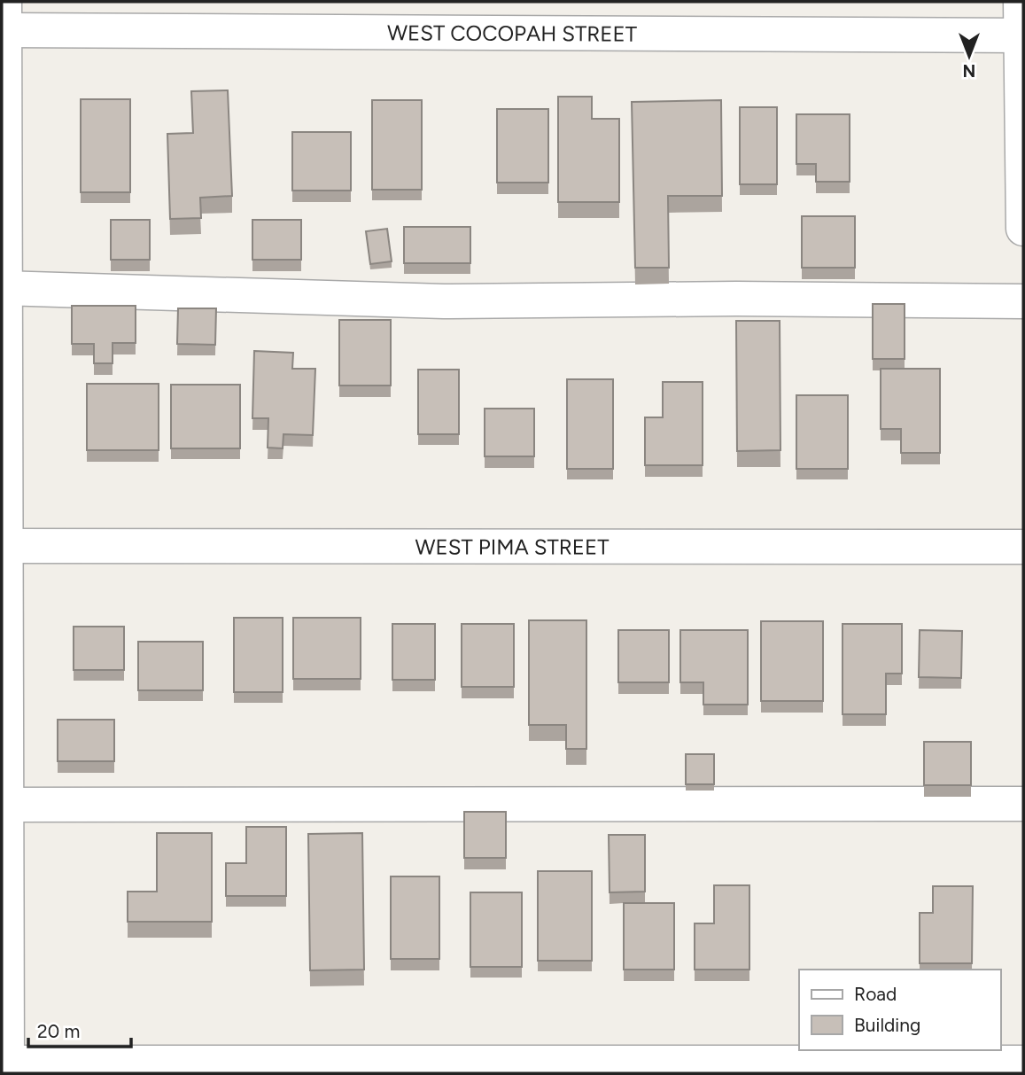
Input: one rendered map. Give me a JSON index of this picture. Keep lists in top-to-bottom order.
{
  "streets": {
    "street": ["WEST COCOPAH STREET", "WEST PIMA STREET"]
  },
  "legend": ["Road", "Building"],
  "scale_bar": "20 m",
  "north": "bottom"
}
